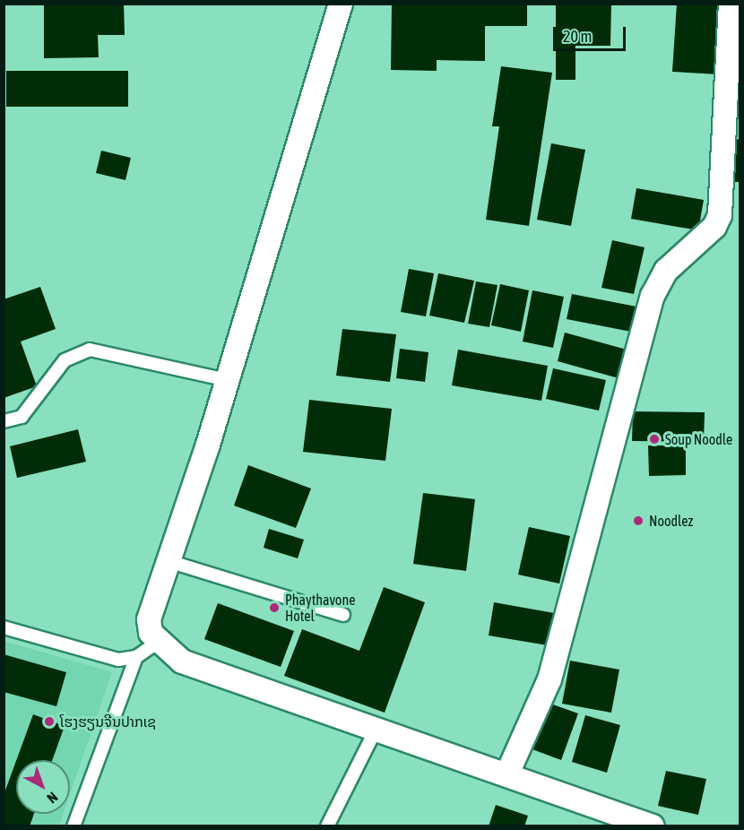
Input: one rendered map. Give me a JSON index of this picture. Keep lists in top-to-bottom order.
{
  "places": [
    "Soup Noodle",
    "Noodlez",
    "Phaythavone Hotel",
    "ໂຮງຮຽນຈີນປາກເຊ"
  ],
  "scale_bar": "20 m",
  "north": "bottom right"
}
